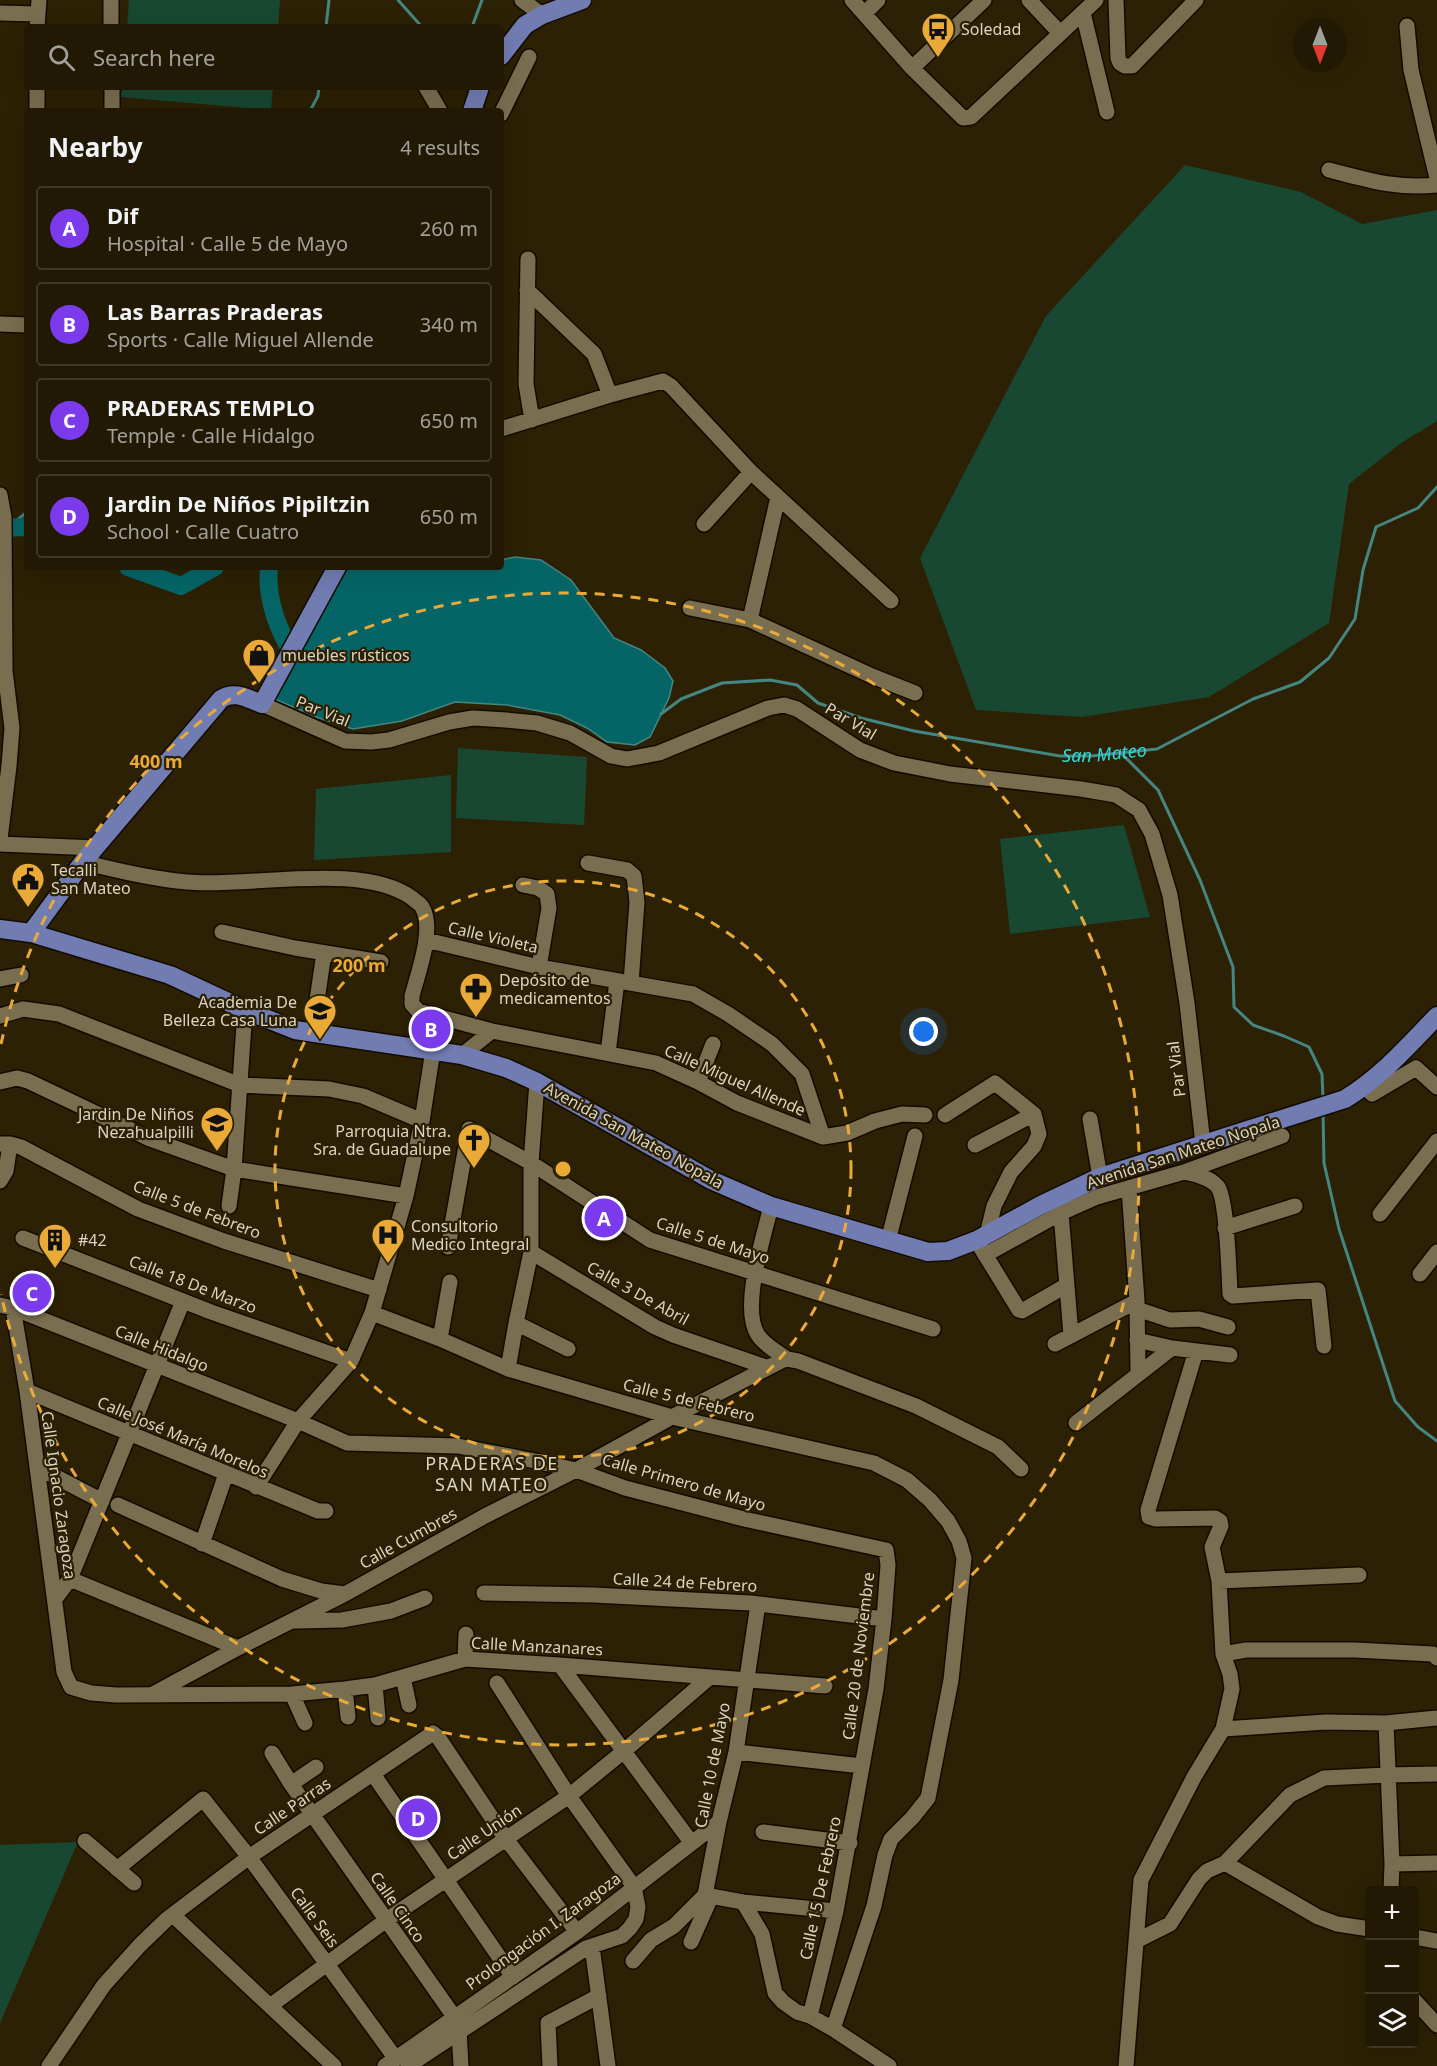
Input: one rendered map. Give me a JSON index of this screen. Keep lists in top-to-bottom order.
{
  "streets": {
    "main road": ["Avenida San Mateo Nopala"],
    "street": [
      "Par Vial",
      "Calle Violeta",
      "Calle Miguel Allende",
      "Calle 5 de Febrero",
      "Calle 5 de Mayo",
      "Calle 18 De Marzo",
      "Calle 3 De Abril",
      "Calle Hidalgo",
      "Calle José María Morelos",
      "Calle Primero de Mayo",
      "Calle Ignacio Zaragoza",
      "Calle Cumbres",
      "Calle 24 de Febrero",
      "Calle Manzanares",
      "Calle 20 de Noviembre",
      "Calle 10 de Mayo",
      "Calle Parras",
      "Calle Unión",
      "Calle 15 De Febrero",
      "Calle Cinco",
      "Calle Seis",
      "Prolongación I. Zaragoza"
    ]
  },
  "crossings": [
    ["Par Vial", "Avenida San Mateo Nopala"],
    ["Calle Violeta", "Calle Miguel Allende"],
    ["Calle 5 de Febrero", "Calle Cumbres"],
    ["Calle 3 De Abril", "Calle Cumbres"],
    ["Calle Hidalgo", "Calle Primero de Mayo"],
    ["Calle Hidalgo", "Calle Ignacio Zaragoza"],
    ["Calle José María Morelos", "Calle Ignacio Zaragoza"],
    ["Calle Primero de Mayo", "Calle Cumbres"],
    ["Calle Primero de Mayo", "Calle 20 de Noviembre"],
    ["Calle Ignacio Zaragoza", "Calle Manzanares"],
    ["Calle Cumbres", "Calle Manzanares"],
    ["Calle 24 de Febrero", "Calle 20 de Noviembre"],
    ["Calle 24 de Febrero", "Calle 10 de Mayo"],
    ["Calle Manzanares", "Calle 10 de Mayo"],
    ["Calle Manzanares", "Calle Unión"],
    ["Calle 20 de Noviembre", "Calle 15 De Febrero"],
    ["Calle 10 de Mayo", "Prolongación I. Zaragoza"],
    ["Calle Parras", "Calle Unión"],
    ["Calle Parras", "Calle Cinco"],
    ["Calle Parras", "Calle Seis"],
    ["Calle Unión", "Calle Cinco"],
    ["Calle Unión", "Calle Seis"],
    ["Calle Cinco", "Prolongación I. Zaragoza"],
    ["Calle Seis", "Prolongación I. Zaragoza"]
  ],
  "districts": ["PRADERAS DE SAN MATEO"],
  "water": ["San Mateo"],
  "places": {
    "bus stop": ["Soledad"],
    "shop": ["muebles rústicos"],
    "public building": ["Tecalli San Mateo"],
    "pharmacy": ["Depósito de medicamentos"],
    "school or university": ["Academia De Belleza Casa Luna", "Jardin De Niños Nezahualpilli"],
    "church": ["Parroquia Ntra. Sra. de Guadalupe"],
    "hospital": ["Consultorio Medico Integral"],
    "building": ["#42"]
  },
  "north": "bottom",
  "page": {
    "search": "Search here",
    "heading": ["Nearby", "4 results"],
    "list": [
      {
        "mark": "A",
        "name": "Dif",
        "note": "Hospital · Calle 5 de Mayo",
        "value": "260 m"
      },
      {
        "mark": "B",
        "name": "Las Barras Praderas",
        "note": "Sports · Calle Miguel Allende",
        "value": "340 m"
      },
      {
        "mark": "C",
        "name": "PRADERAS TEMPLO",
        "note": "Temple · Calle Hidalgo",
        "value": "650 m"
      },
      {
        "mark": "D",
        "name": "Jardin De Niños Pipiltzin",
        "note": "School · Calle Cuatro",
        "value": "650 m"
      }
    ],
    "pins": [
      "B",
      "A",
      "C",
      "D"
    ],
    "map_buttons": ["+", "−"]
  },
  "rings": ["400 m", "200 m"]
}
